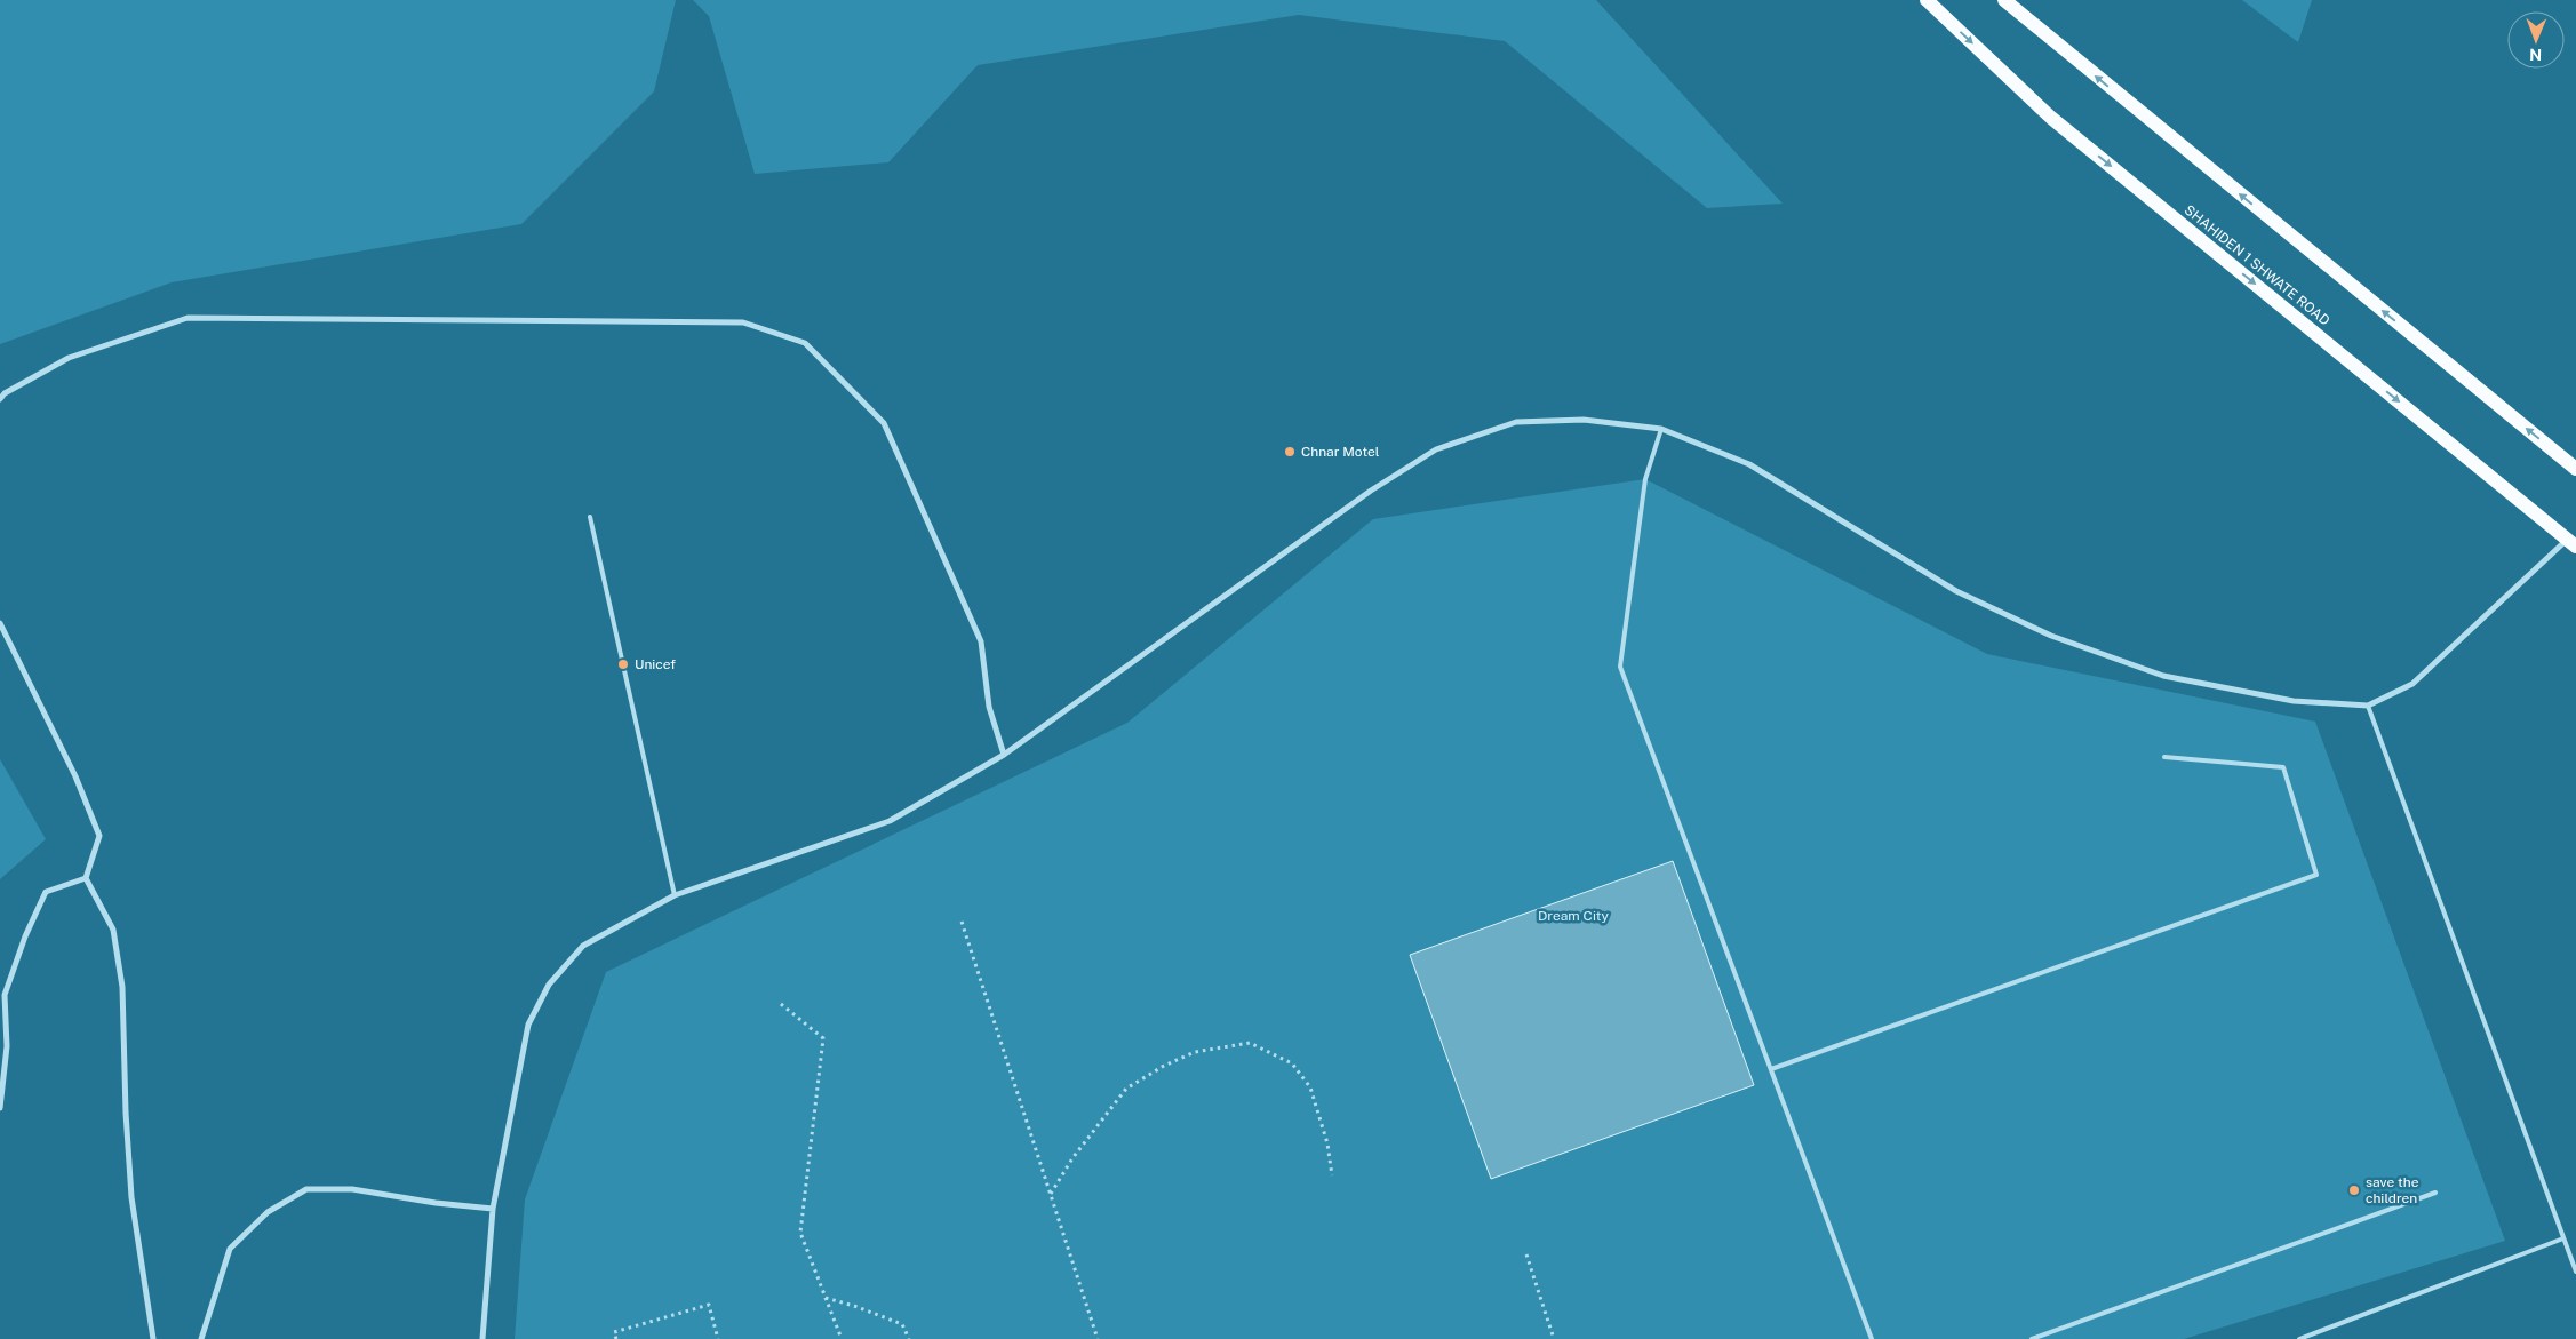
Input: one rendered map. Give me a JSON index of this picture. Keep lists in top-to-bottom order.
{
  "streets": {
    "main road": ["SHAHIDEN 1 SHWATE ROAD"]
  },
  "parks": ["Dream City"],
  "places": ["Chnar Motel", "Unicef", "save the children"],
  "north": "bottom"
}
